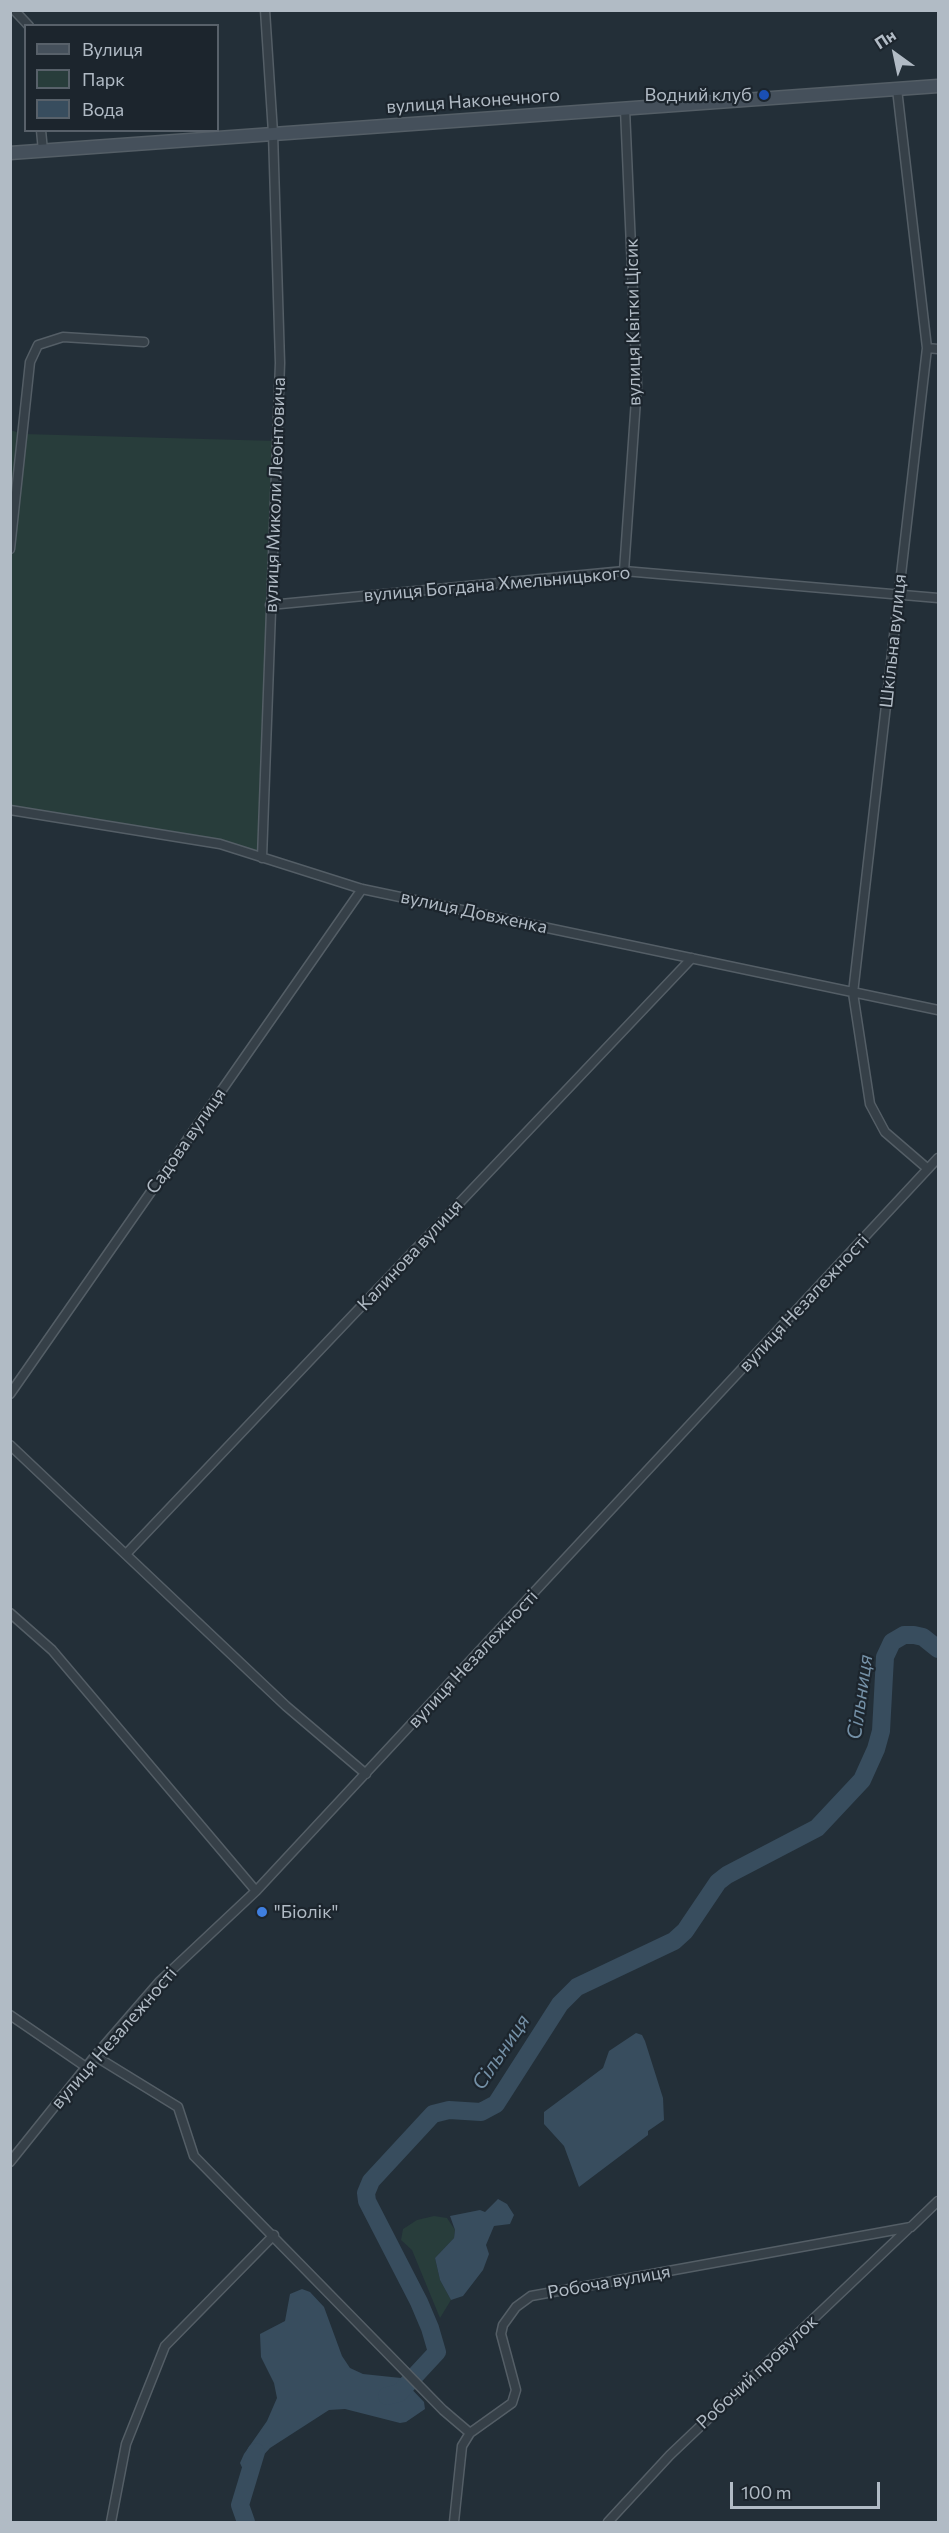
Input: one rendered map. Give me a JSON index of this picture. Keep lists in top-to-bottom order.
{
  "streets": {
    "street": [
      "вулиця Наконечного",
      "вулиця Квітки Цісик",
      "вулиця Миколи Леонтовича",
      "вулиця Богдана Хмельницького",
      "Шкільна вулиця",
      "вулиця Довженка",
      "Садова вулиця",
      "Калинова вулиця",
      "вулиця Незалежності",
      "Робоча вулиця",
      "Робочий провулок"
    ]
  },
  "crossings": [
    ["вулиця Наконечного", "вулиця Квітки Цісик"],
    ["вулиця Наконечного", "вулиця Миколи Леонтовича"],
    ["вулиця Наконечного", "Шкільна вулиця"],
    ["вулиця Квітки Цісик", "вулиця Богдана Хмельницького"],
    ["вулиця Миколи Леонтовича", "вулиця Богдана Хмельницького"],
    ["вулиця Миколи Леонтовича", "вулиця Довженка"],
    ["вулиця Богдана Хмельницького", "Шкільна вулиця"],
    ["Шкільна вулиця", "вулиця Довженка"],
    ["Шкільна вулиця", "вулиця Незалежності"],
    ["вулиця Довженка", "Садова вулиця"],
    ["вулиця Довженка", "Калинова вулиця"],
    ["Робоча вулиця", "Робочий провулок"]
  ],
  "water": ["Сільниця"],
  "places": ["Водний клуб", "\"Біолік\""],
  "legend": ["Вулиця", "Парк", "Вода"],
  "scale_bar": "100 m",
  "north": "top left"
}
